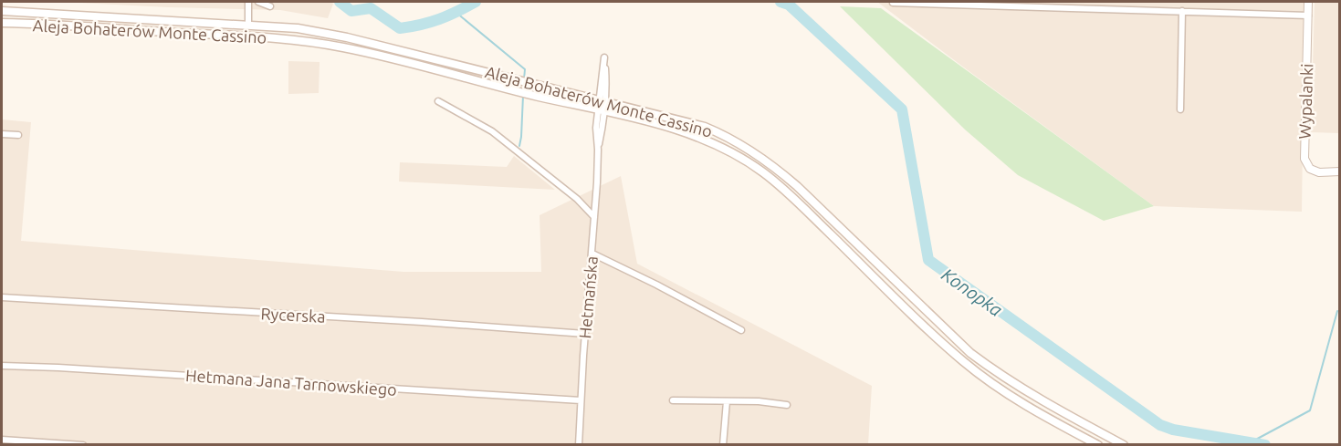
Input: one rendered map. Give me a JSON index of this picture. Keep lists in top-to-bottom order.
{
  "streets": {
    "main road": ["Aleja Bohaterów Monte Cassino"],
    "street": [
      "Wypalanki",
      "Hetmańska",
      "Rycerska",
      "Hetmana Jana Tarnowskiego"
    ]
  },
  "crossings": [
    ["Aleja Bohaterów Monte Cassino", "Hetmańska"],
    ["Hetmańska", "Rycerska"],
    ["Hetmańska", "Hetmana Jana Tarnowskiego"]
  ],
  "water": ["Konopka"]
}
